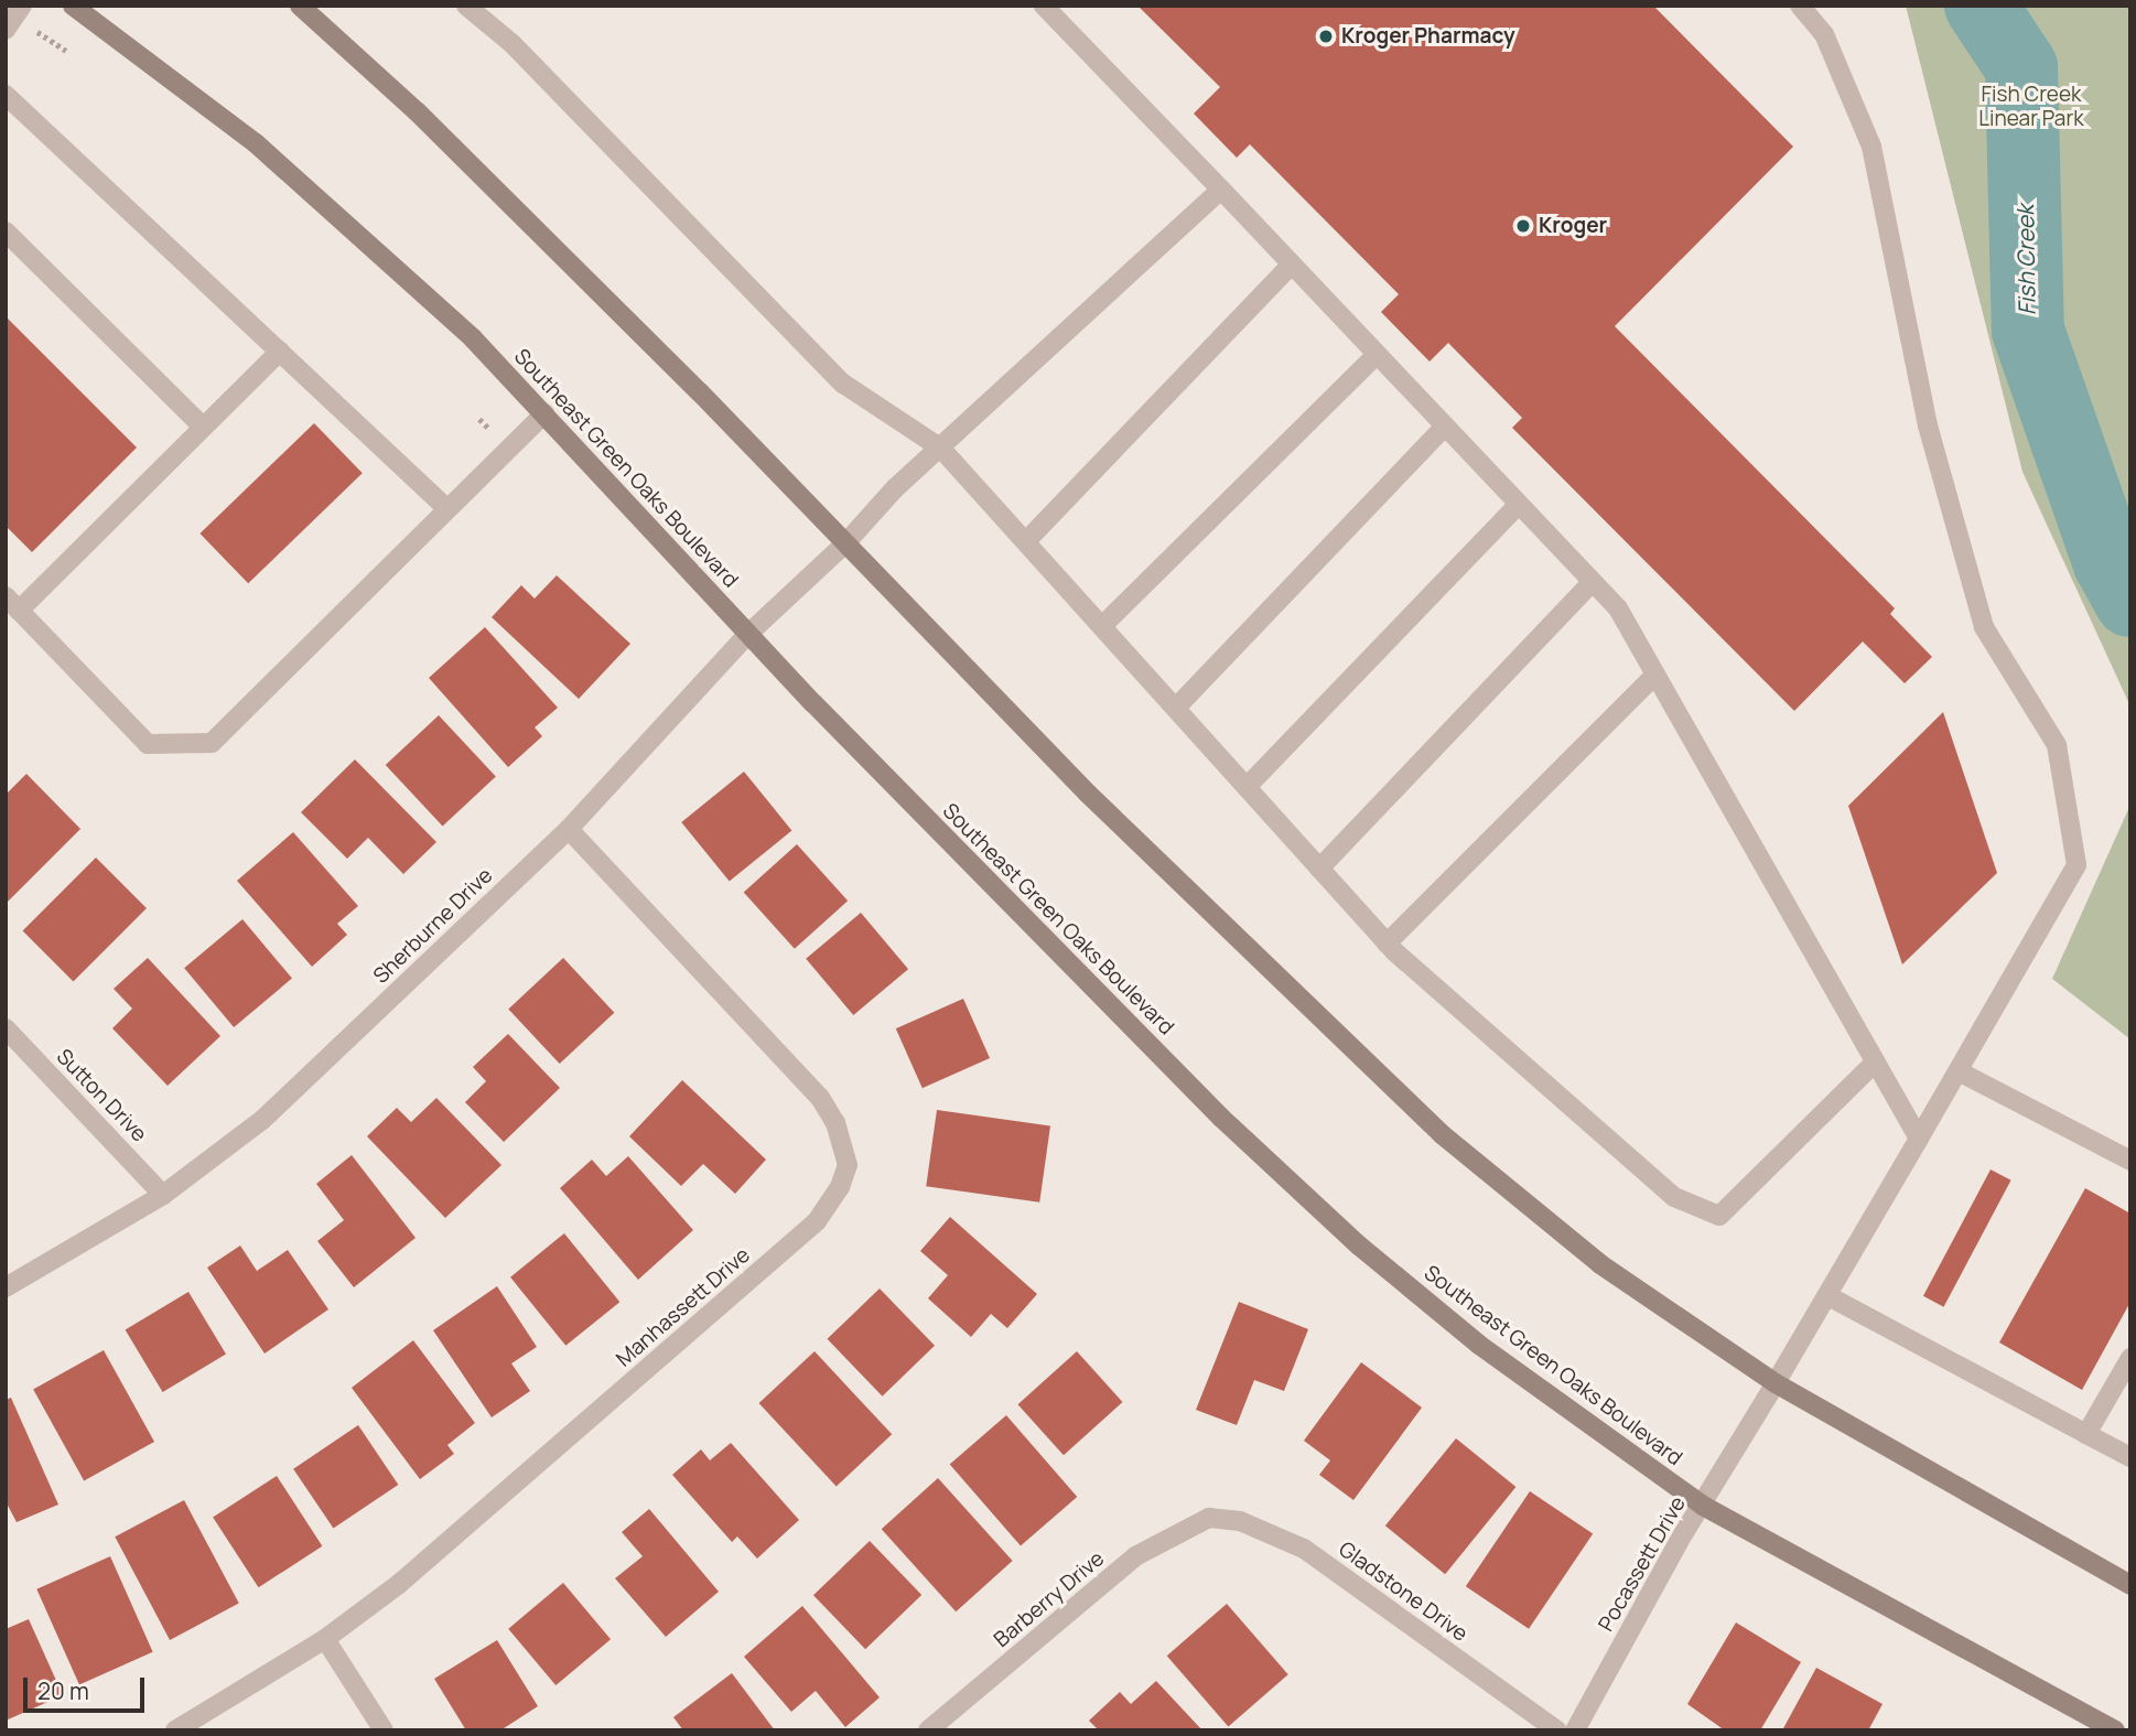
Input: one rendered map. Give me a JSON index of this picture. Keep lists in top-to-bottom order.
{
  "streets": {
    "main road": ["Southeast Green Oaks Boulevard"],
    "street": [
      "Sherburne Drive",
      "Sutton Drive",
      "Manhassett Drive",
      "Pocassett Drive",
      "Gladstone Drive",
      "Barberry Drive"
    ]
  },
  "crossings": [
    ["Southeast Green Oaks Boulevard", "Sherburne Drive"],
    ["Southeast Green Oaks Boulevard", "Pocassett Drive"],
    ["Sherburne Drive", "Sutton Drive"],
    ["Sherburne Drive", "Manhassett Drive"],
    ["Gladstone Drive", "Barberry Drive"]
  ],
  "water": ["Fish Creek"],
  "parks": ["Fish Creek Linear Park"],
  "places": ["Kroger Pharmacy", "Kroger"],
  "scale_bar": "20 m"
}
